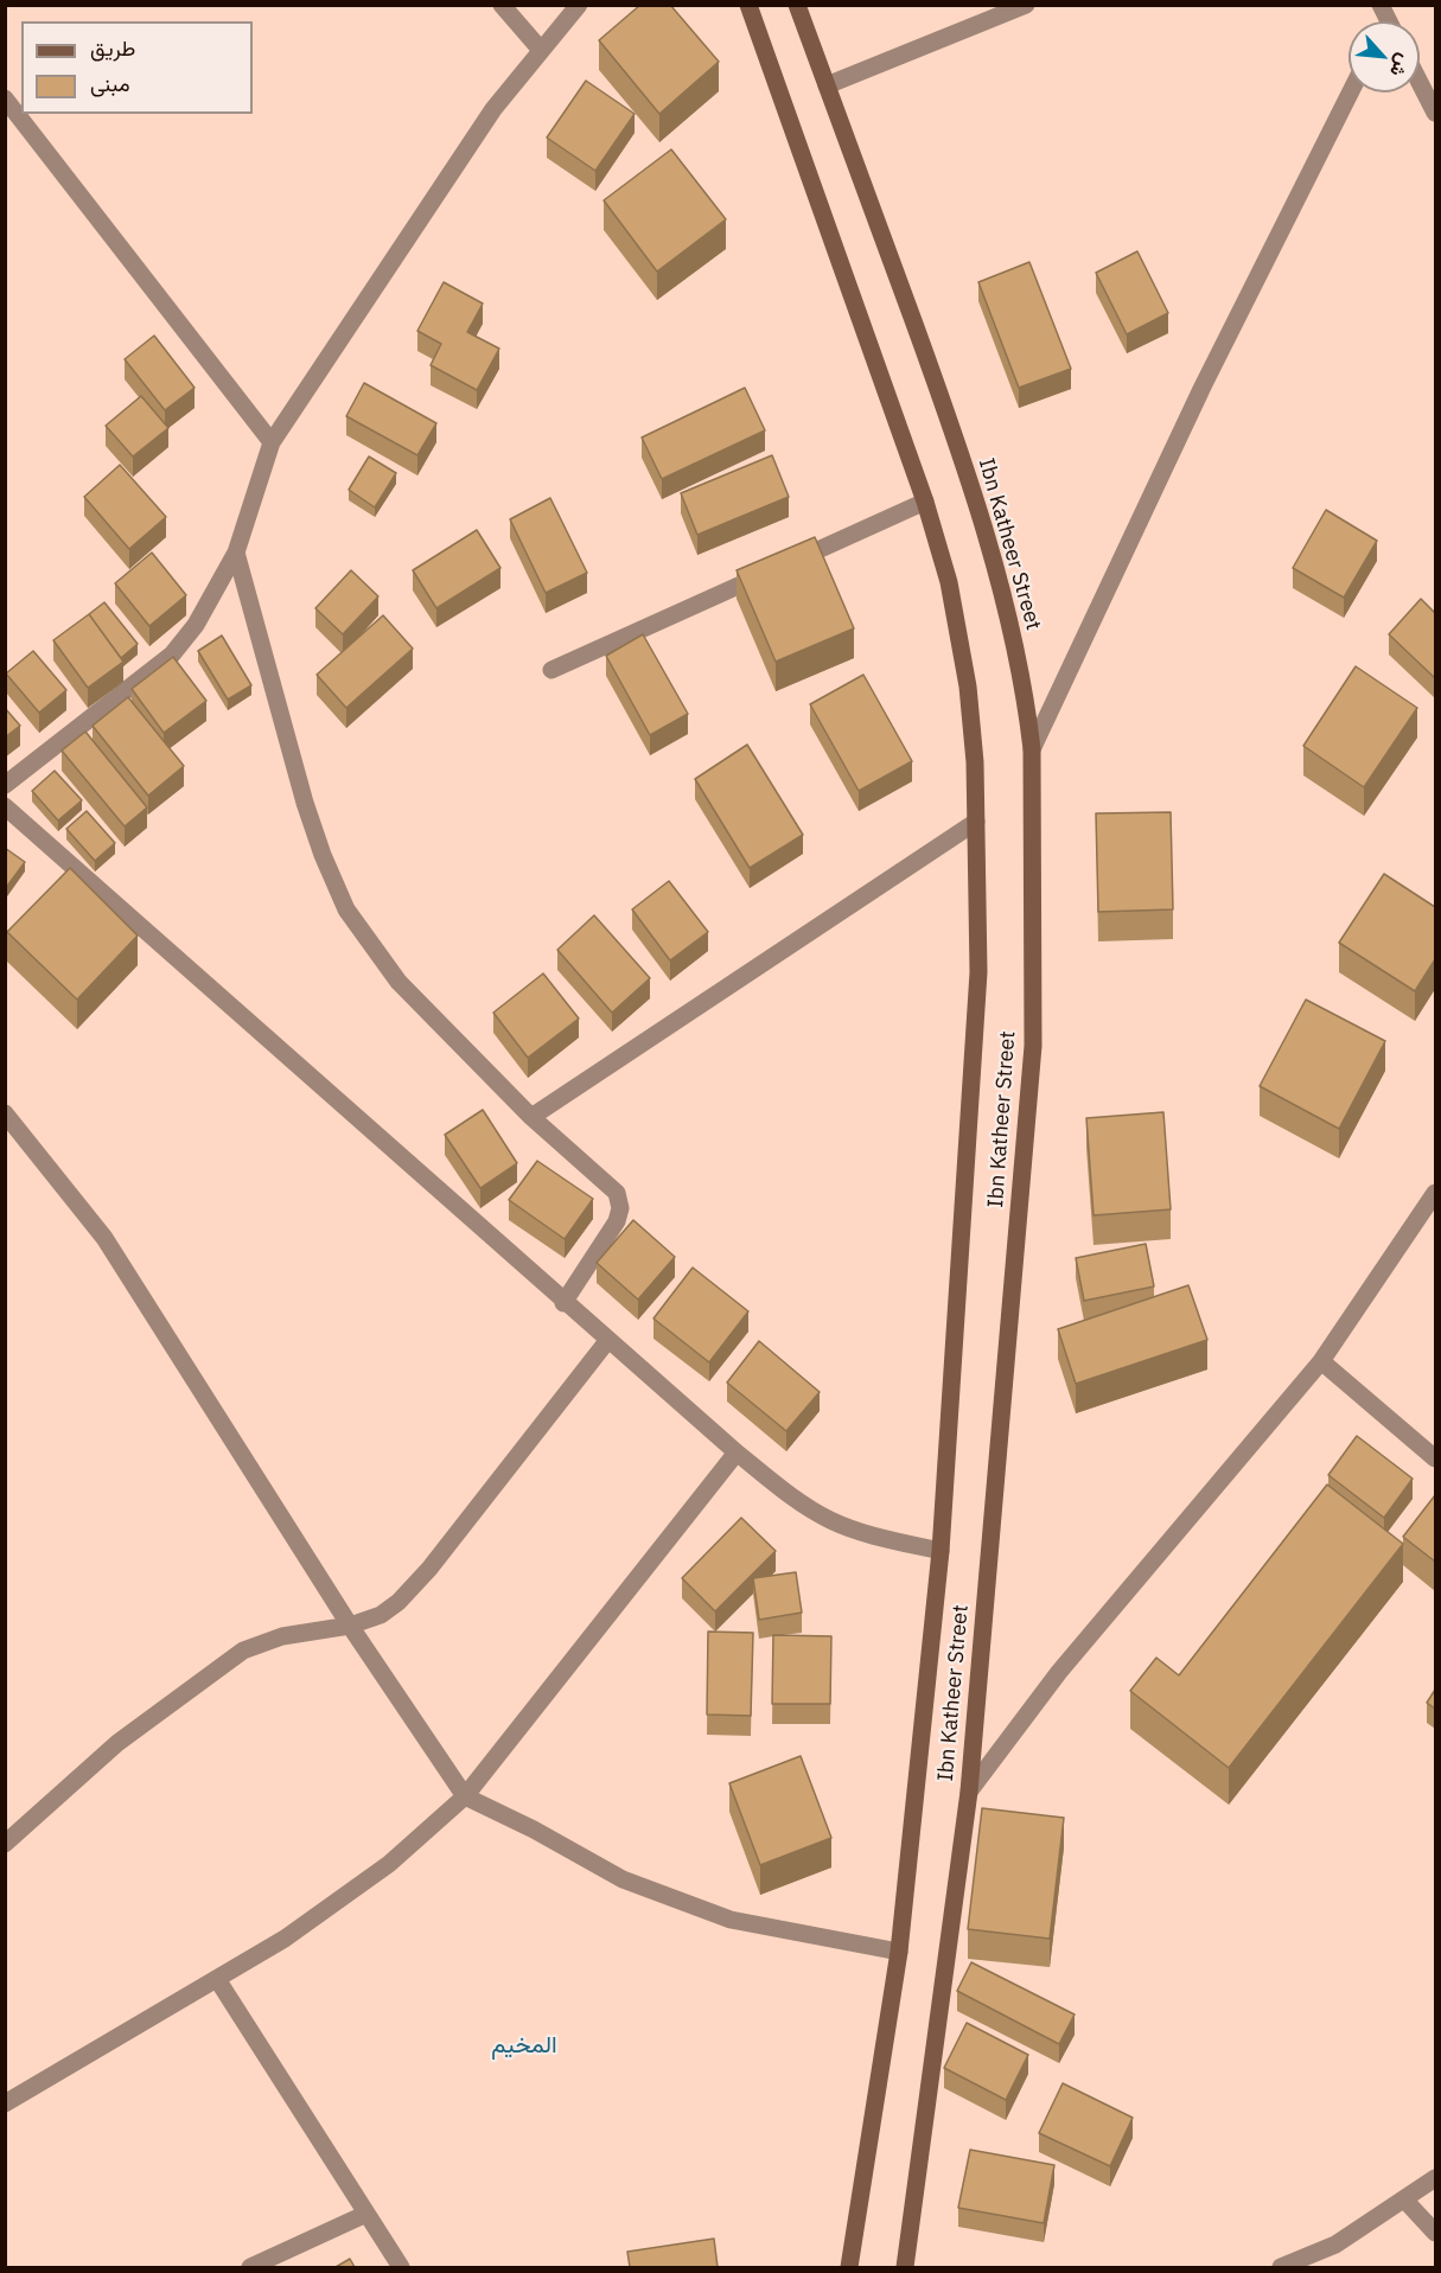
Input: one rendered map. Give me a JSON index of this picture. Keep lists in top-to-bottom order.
{
  "streets": {
    "street": ["Ibn Katheer Street"]
  },
  "districts": ["المخيم"],
  "legend": ["طريق", "مبنى"],
  "north": "bottom right"
}
